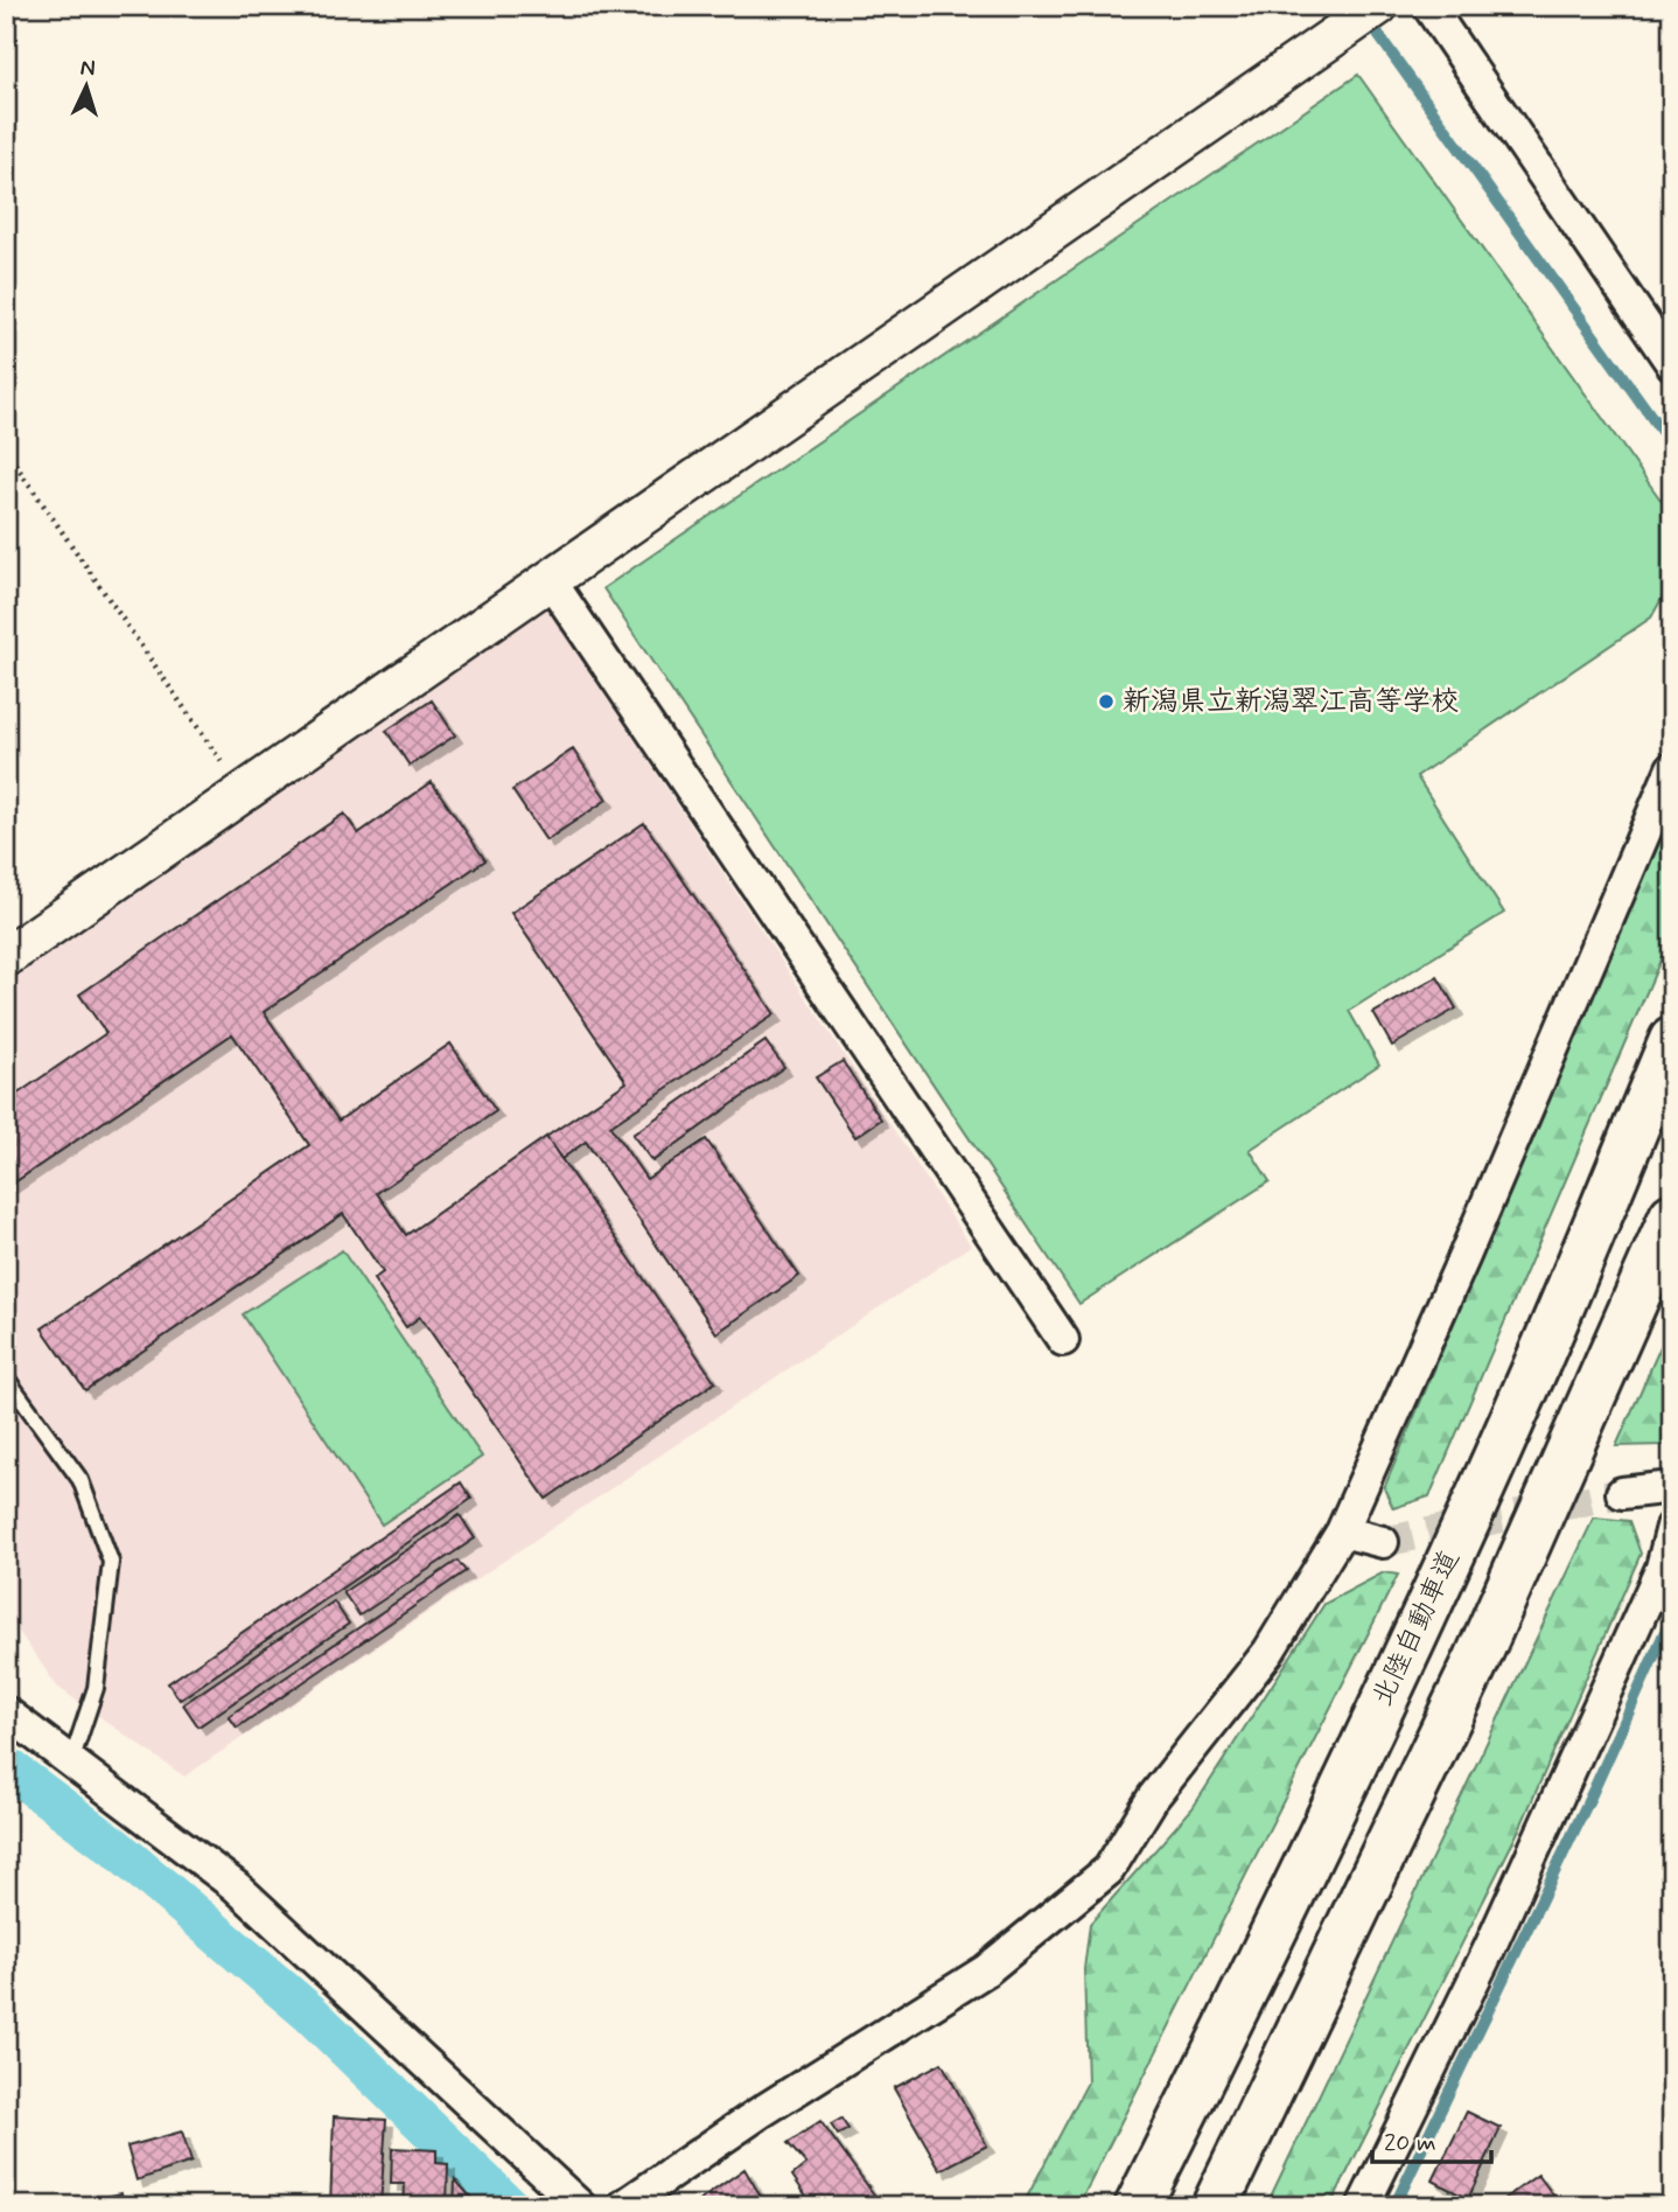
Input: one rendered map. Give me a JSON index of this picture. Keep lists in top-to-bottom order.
{
  "streets": {
    "highway": ["北陸自動車道"]
  },
  "places": ["新潟県立新潟翠江高等学校"],
  "scale_bar": "20 m",
  "north": "top"
}
